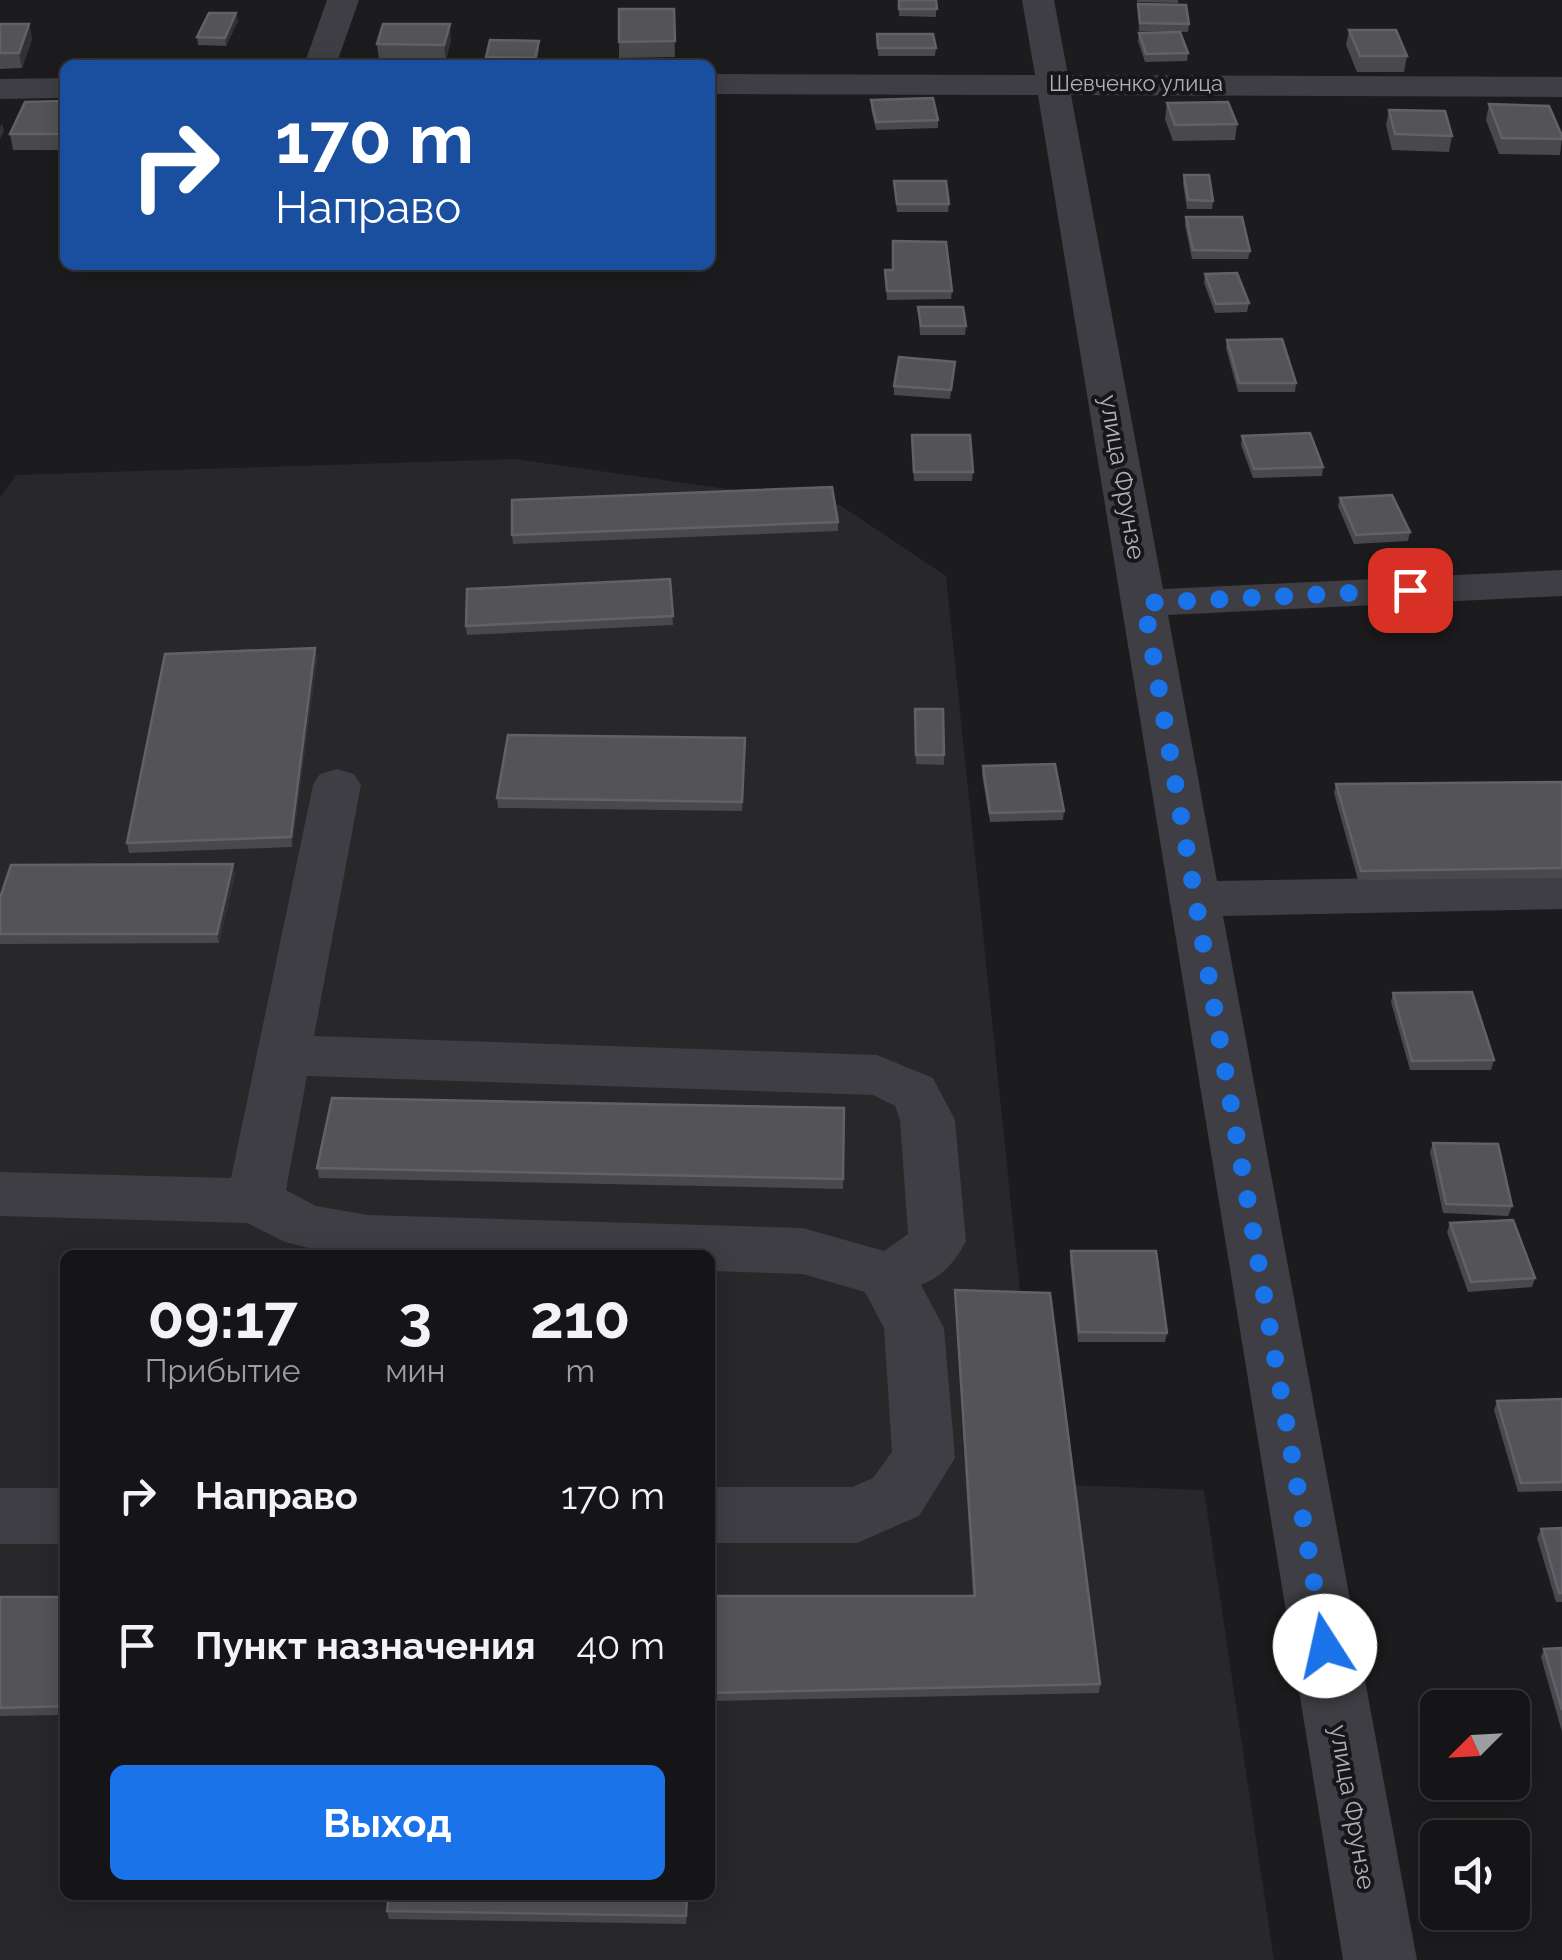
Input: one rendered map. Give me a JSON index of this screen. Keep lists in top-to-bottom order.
{
  "streets": {
    "street": ["Шевченко улица", "улица Фрунзе"]
  },
  "crossings": [
    ["Шевченко улица", "улица Фрунзе"]
  ],
  "north": "bottom left",
  "page": {
    "turn": ["170 m", "Направо"],
    "eta": [
      "09:17",
      "Прибытие",
      "3",
      "мин",
      "210",
      "m"
    ],
    "list": [
      {
        "name": "Направо",
        "value": "170 m"
      },
      {
        "name": "Пункт назначения",
        "value": "40 m"
      }
    ],
    "buttons": "Выход"
  }
}
